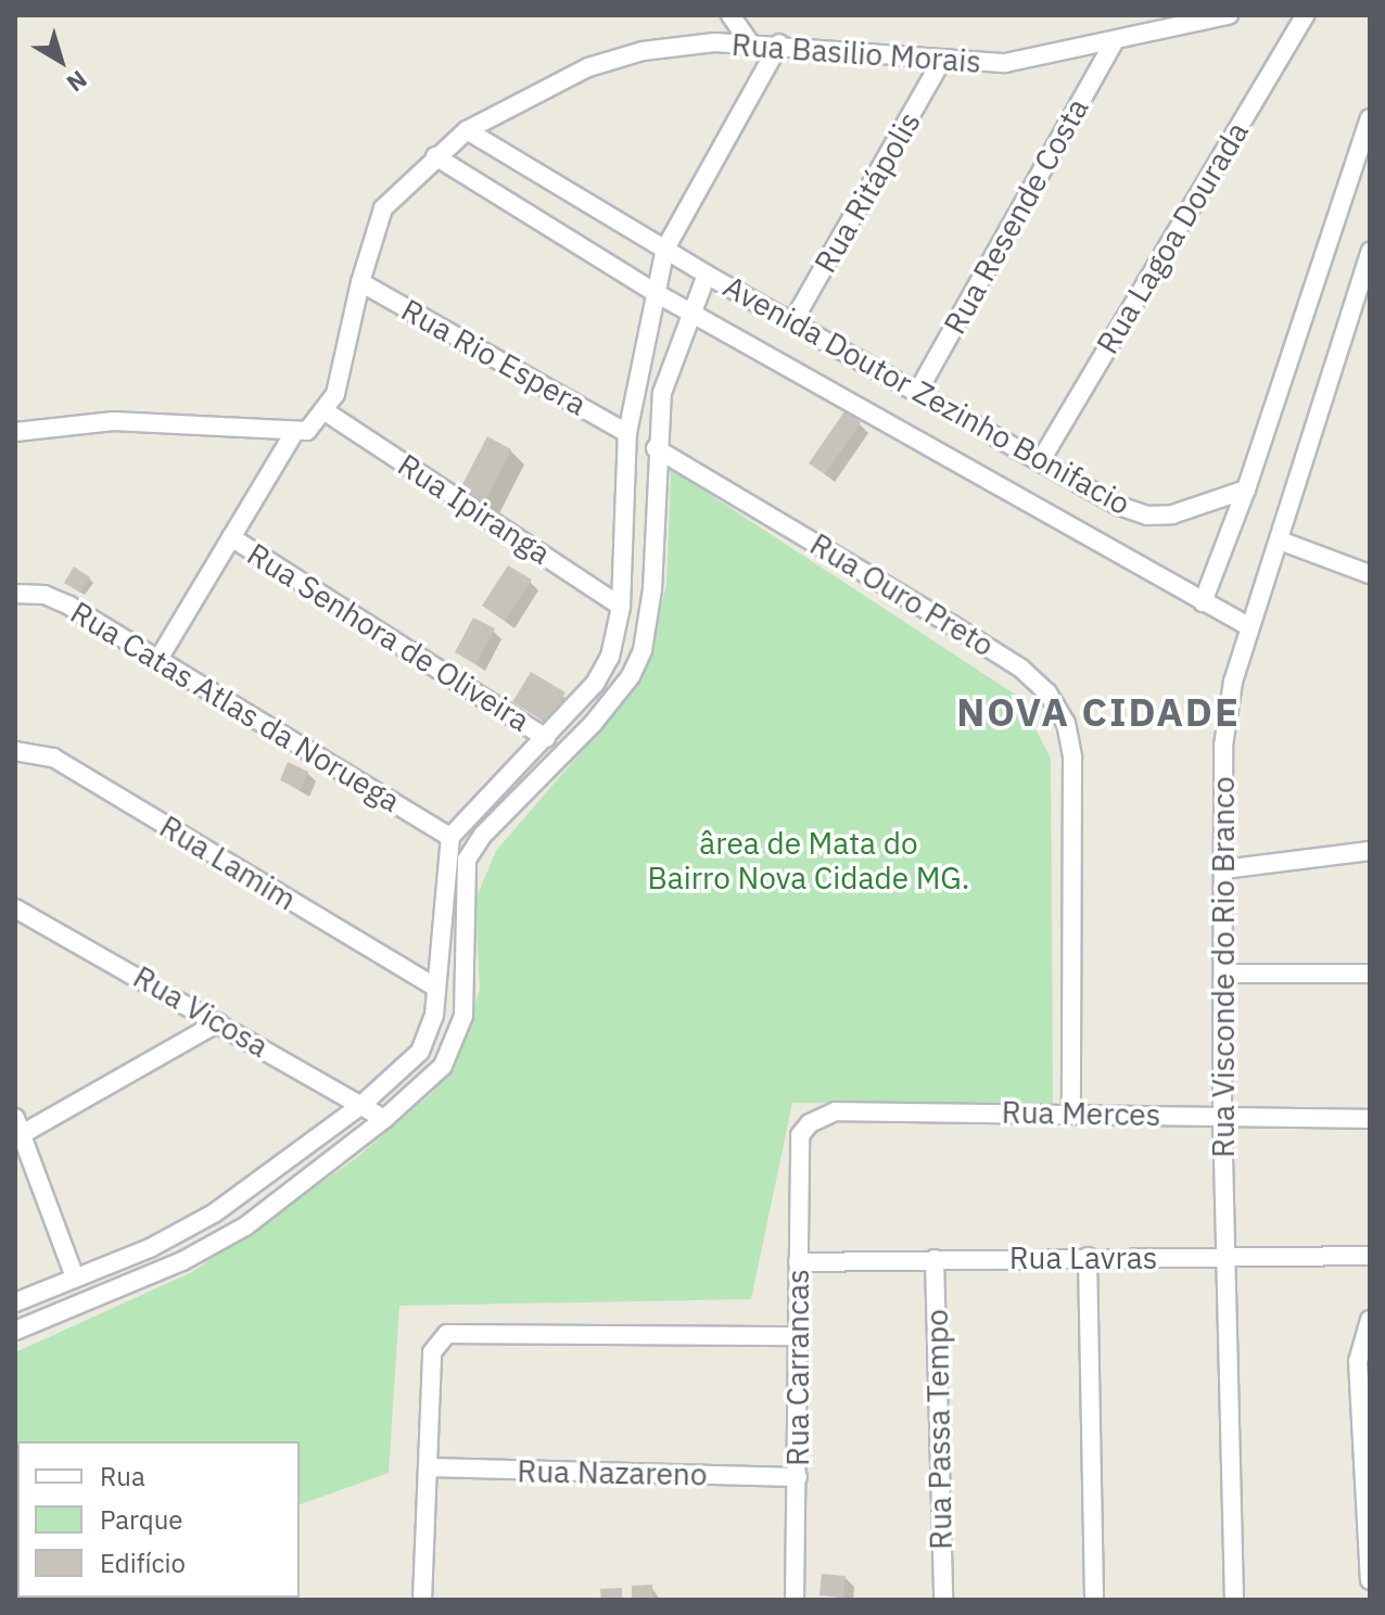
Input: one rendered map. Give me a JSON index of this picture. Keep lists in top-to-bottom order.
{
  "streets": {
    "street": [
      "Rua Basilio Morais",
      "Rua Ritápolis",
      "Rua Resende Costa",
      "Rua Lagoa Dourada",
      "Rua Rio Espera",
      "Avenida Doutor Zezinho Bonifacio",
      "Rua Ipiranga",
      "Rua Ouro Preto",
      "Rua Senhora de Oliveira",
      "Rua Catas Atlas da Noruega",
      "Rua Lamim",
      "Rua Visconde do Rio Branco",
      "Rua Vicosa",
      "Rua Merces",
      "Rua Lavras",
      "Rua Carrancas",
      "Rua Passa Tempo",
      "Rua Nazareno"
    ]
  },
  "crossings": [
    ["Rua Basilio Morais", "Rua Ritápolis"],
    ["Rua Basilio Morais", "Rua Resende Costa"],
    ["Rua Basilio Morais", "Rua Rio Espera"],
    ["Rua Basilio Morais", "Avenida Doutor Zezinho Bonifacio"],
    ["Rua Basilio Morais", "Rua Ipiranga"],
    ["Rua Ritápolis", "Avenida Doutor Zezinho Bonifacio"],
    ["Rua Resende Costa", "Avenida Doutor Zezinho Bonifacio"],
    ["Rua Lagoa Dourada", "Avenida Doutor Zezinho Bonifacio"],
    ["Avenida Doutor Zezinho Bonifacio", "Rua Ouro Preto"],
    ["Avenida Doutor Zezinho Bonifacio", "Rua Visconde do Rio Branco"],
    ["Avenida Doutor Zezinho Bonifacio", "Rua Vicosa"],
    ["Rua Ouro Preto", "Rua Merces"],
    ["Rua Visconde do Rio Branco", "Rua Merces"],
    ["Rua Visconde do Rio Branco", "Rua Lavras"],
    ["Rua Merces", "Rua Carrancas"],
    ["Rua Lavras", "Rua Carrancas"],
    ["Rua Lavras", "Rua Passa Tempo"],
    ["Rua Carrancas", "Rua Nazareno"]
  ],
  "districts": ["NOVA CIDADE"],
  "parks": ["ârea de Mata do Bairro Nova Cidade MG."],
  "legend": ["Rua", "Parque", "Edifício"],
  "north": "bottom right"
}
